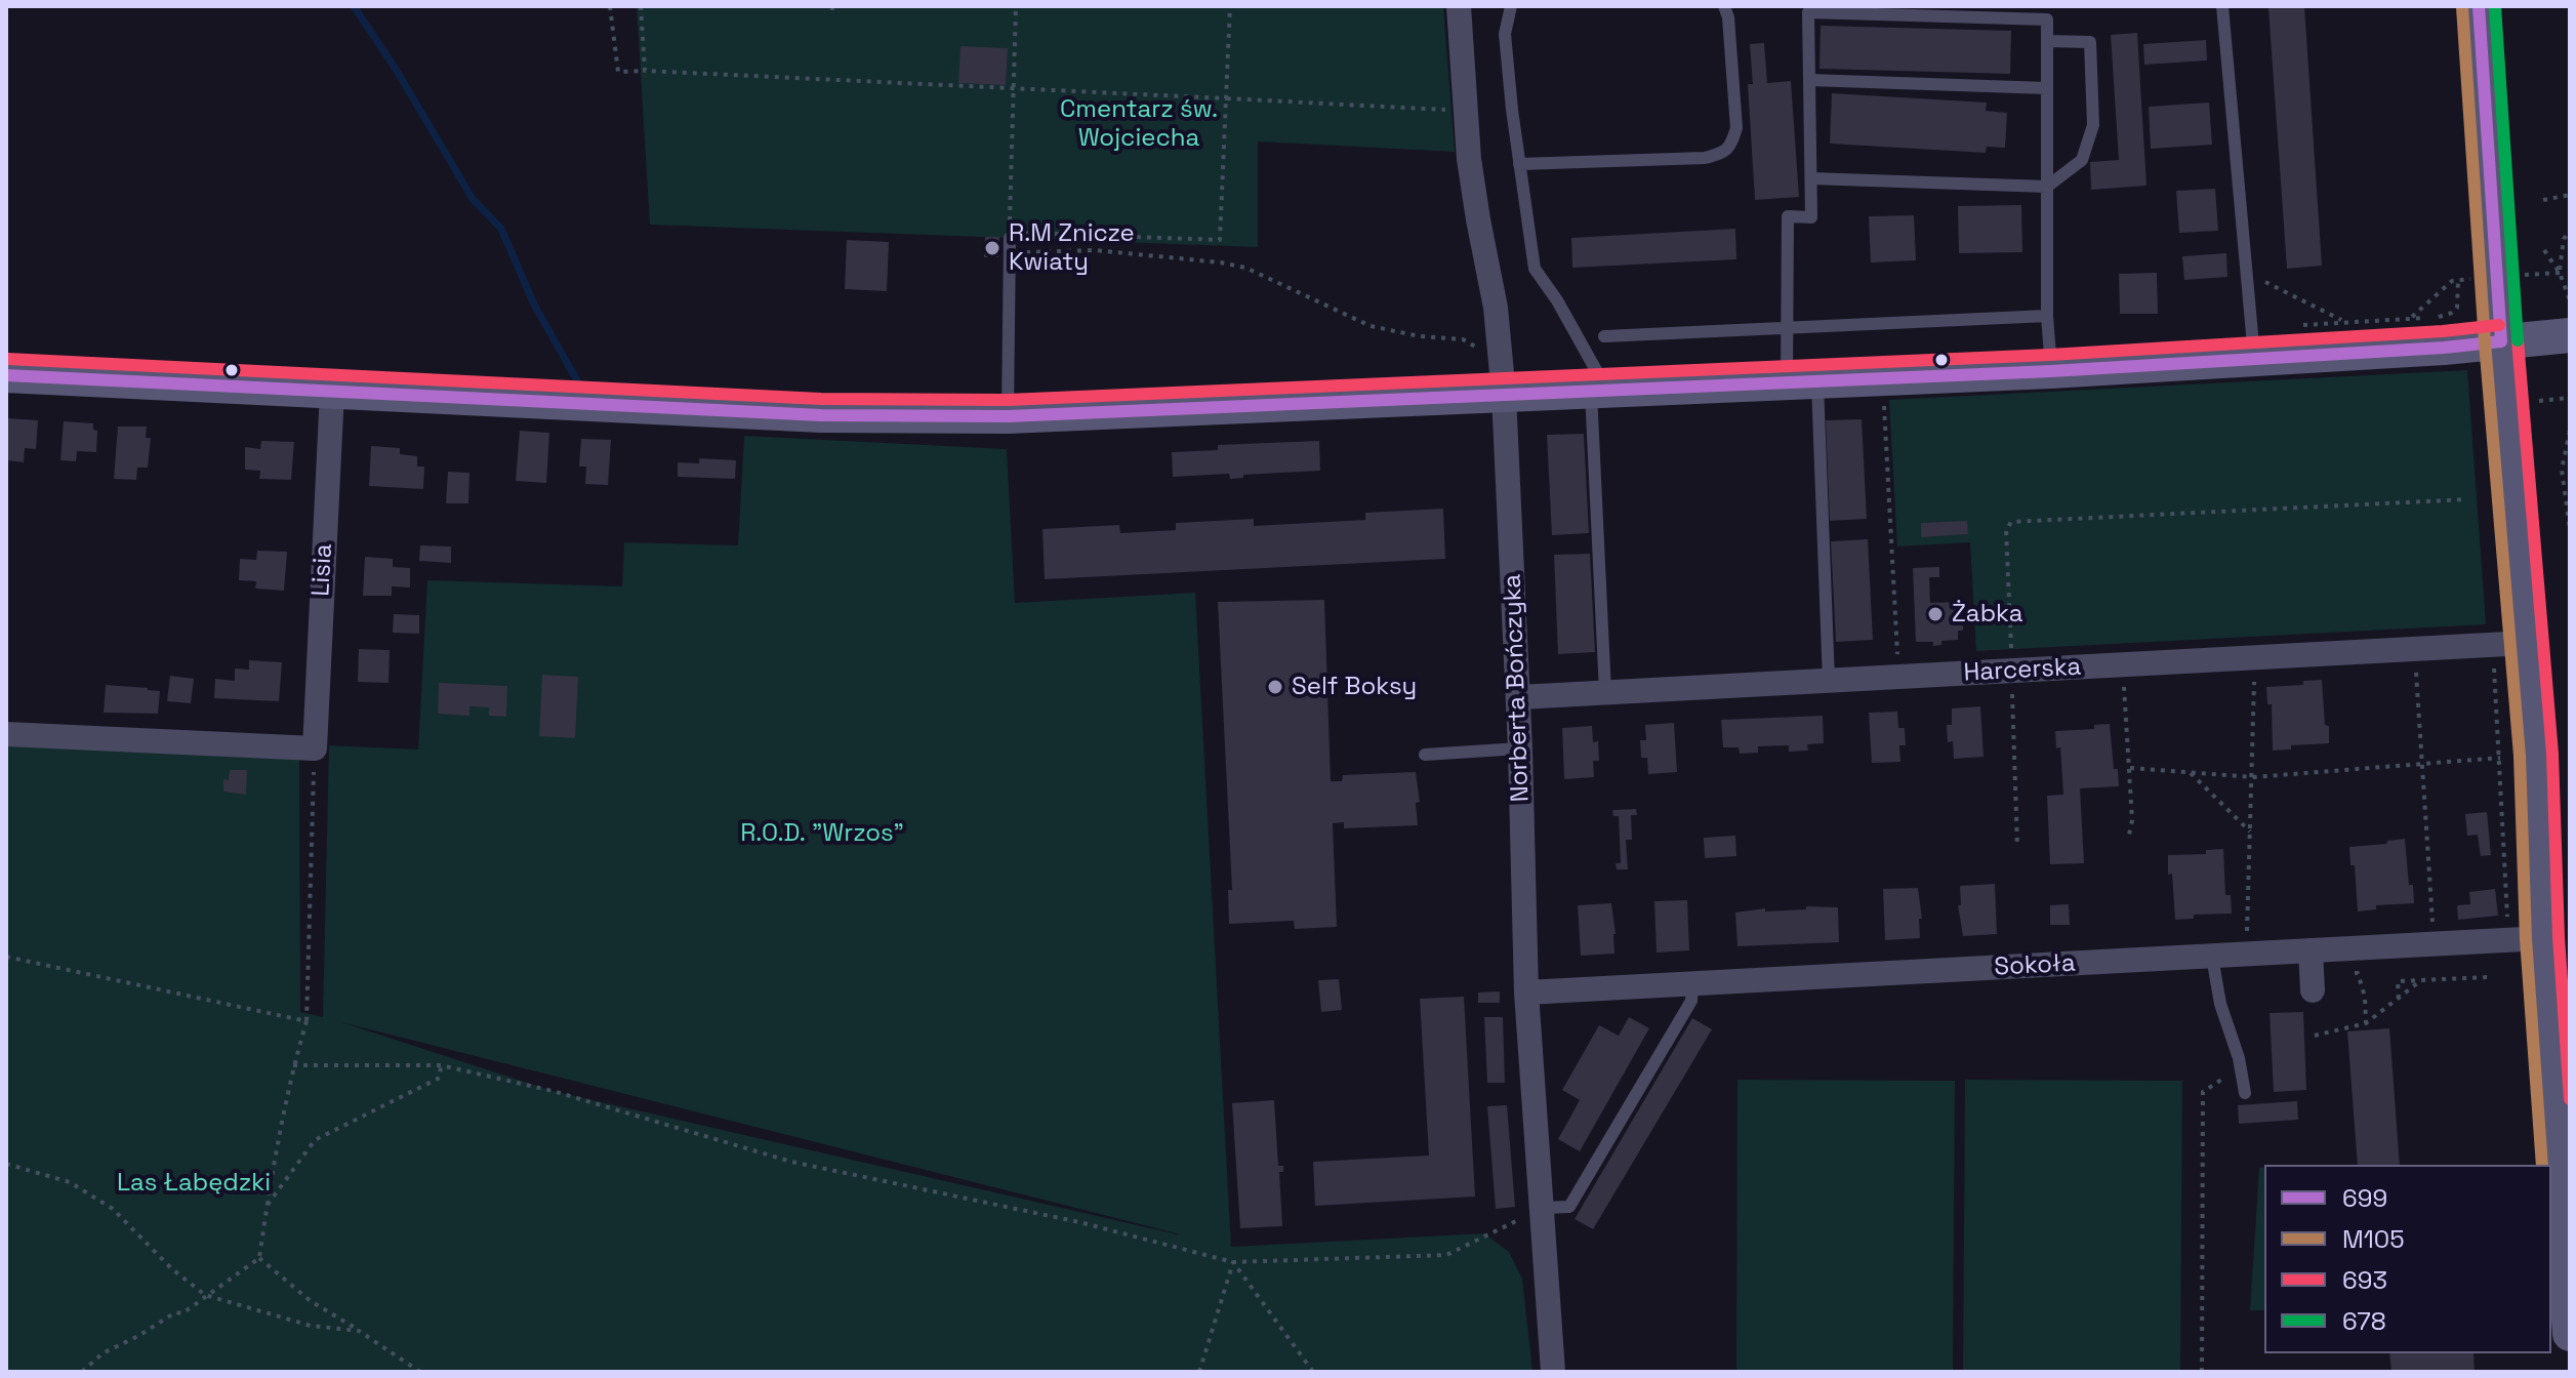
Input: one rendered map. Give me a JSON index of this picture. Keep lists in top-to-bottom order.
{
  "streets": {
    "street": [
      "Lisia",
      "Harcerska",
      "Norberta Bończyka",
      "Sokoła"
    ]
  },
  "crossings": [
    ["Harcerska", "Norberta Bończyka"],
    ["Norberta Bończyka", "Sokoła"]
  ],
  "parks": ["Cmentarz św. Wojciecha", "R.O.D. \"Wrzos\"", "Las Łabędzki"],
  "places": ["R.M Znicze Kwiaty", "Żabka", "Self Boksy"],
  "lines": [
    "transit line 699",
    "transit line 678",
    "transit line M105",
    "transit line 693"
  ],
  "legend": [
    "699",
    "M105",
    "693",
    "678"
  ]
}
